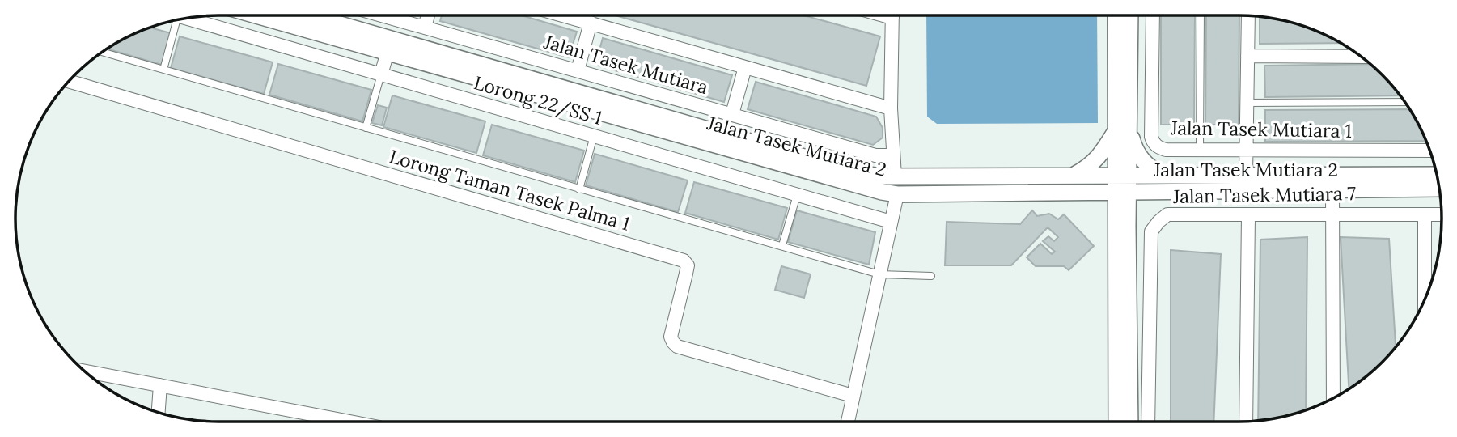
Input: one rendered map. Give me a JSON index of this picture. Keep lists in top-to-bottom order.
{
  "streets": {
    "street": [
      "Jalan Tasek Mutiara",
      "Lorong 22/SS 1",
      "Jalan Tasek Mutiara 1",
      "Jalan Tasek Mutiara 2",
      "Lorong Taman Tasek Palma 1",
      "Jalan Tasek Mutiara 7"
    ]
  }
}
